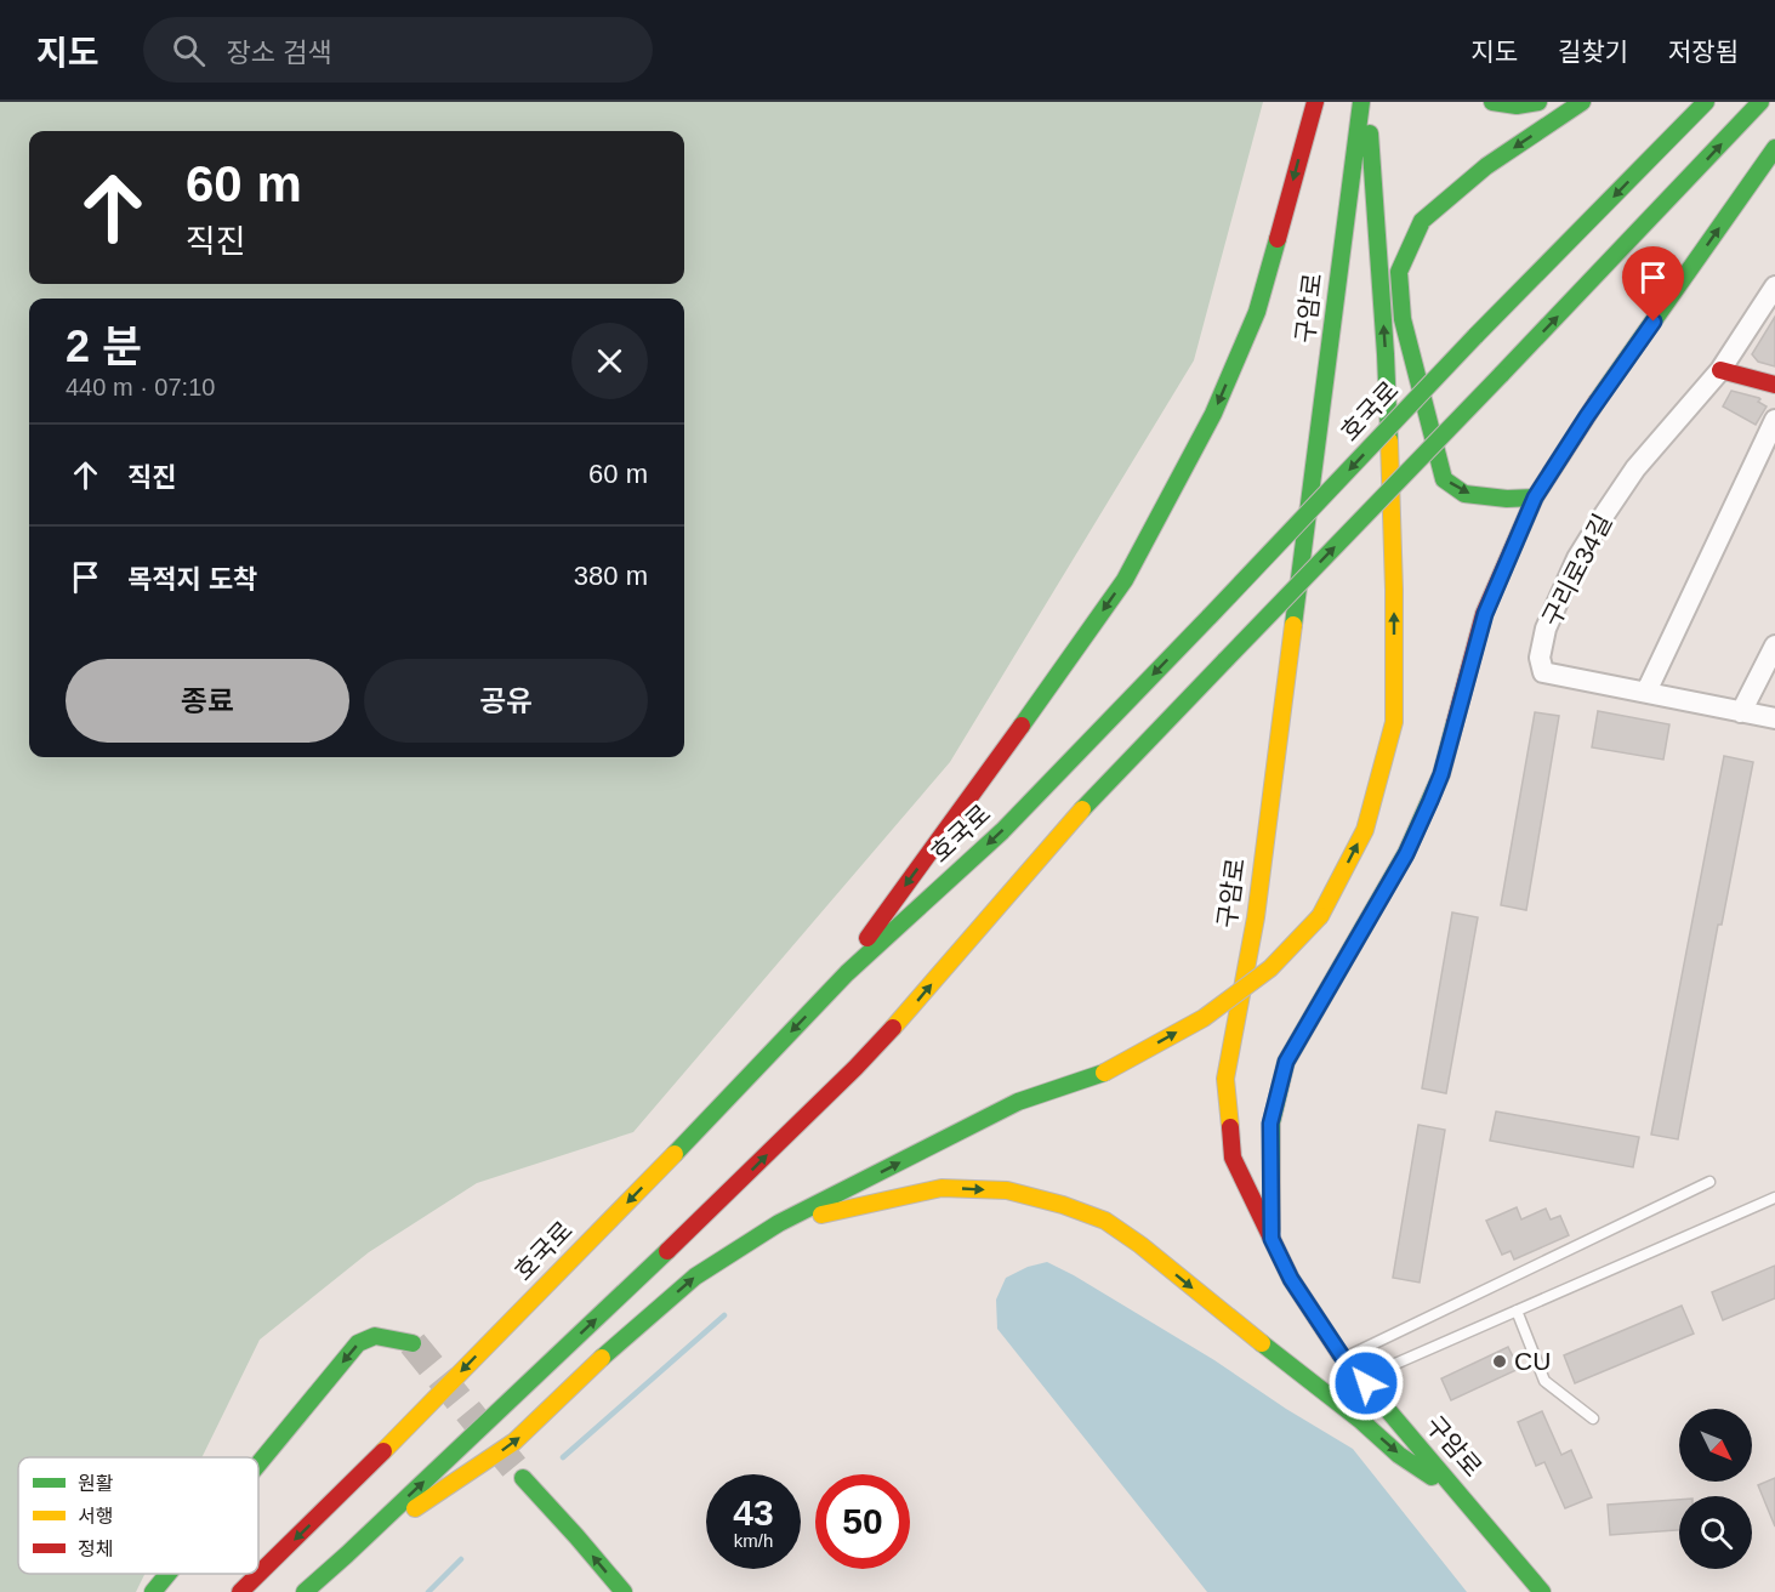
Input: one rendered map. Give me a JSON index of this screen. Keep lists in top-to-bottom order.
{
  "streets": {
    "main road": ["구암로", "호국로"],
    "street": ["구리로34길"]
  },
  "places": ["CU"],
  "legend": ["원활", "서행", "정체"],
  "north": "bottom right",
  "page": {
    "header": "지도",
    "search": "장소 검색",
    "nav": ["지도", "길찾기", "저장됨"],
    "turn": ["60 m", "직진"],
    "heading": ["2 분", "440 m · 07:10"],
    "list": [
      {
        "name": "직진",
        "value": "60 m"
      },
      {
        "name": "목적지 도착",
        "value": "380 m"
      }
    ],
    "buttons": ["종료", "공유"],
    "speed": "43 km/h",
    "limit": "50"
  }
}
